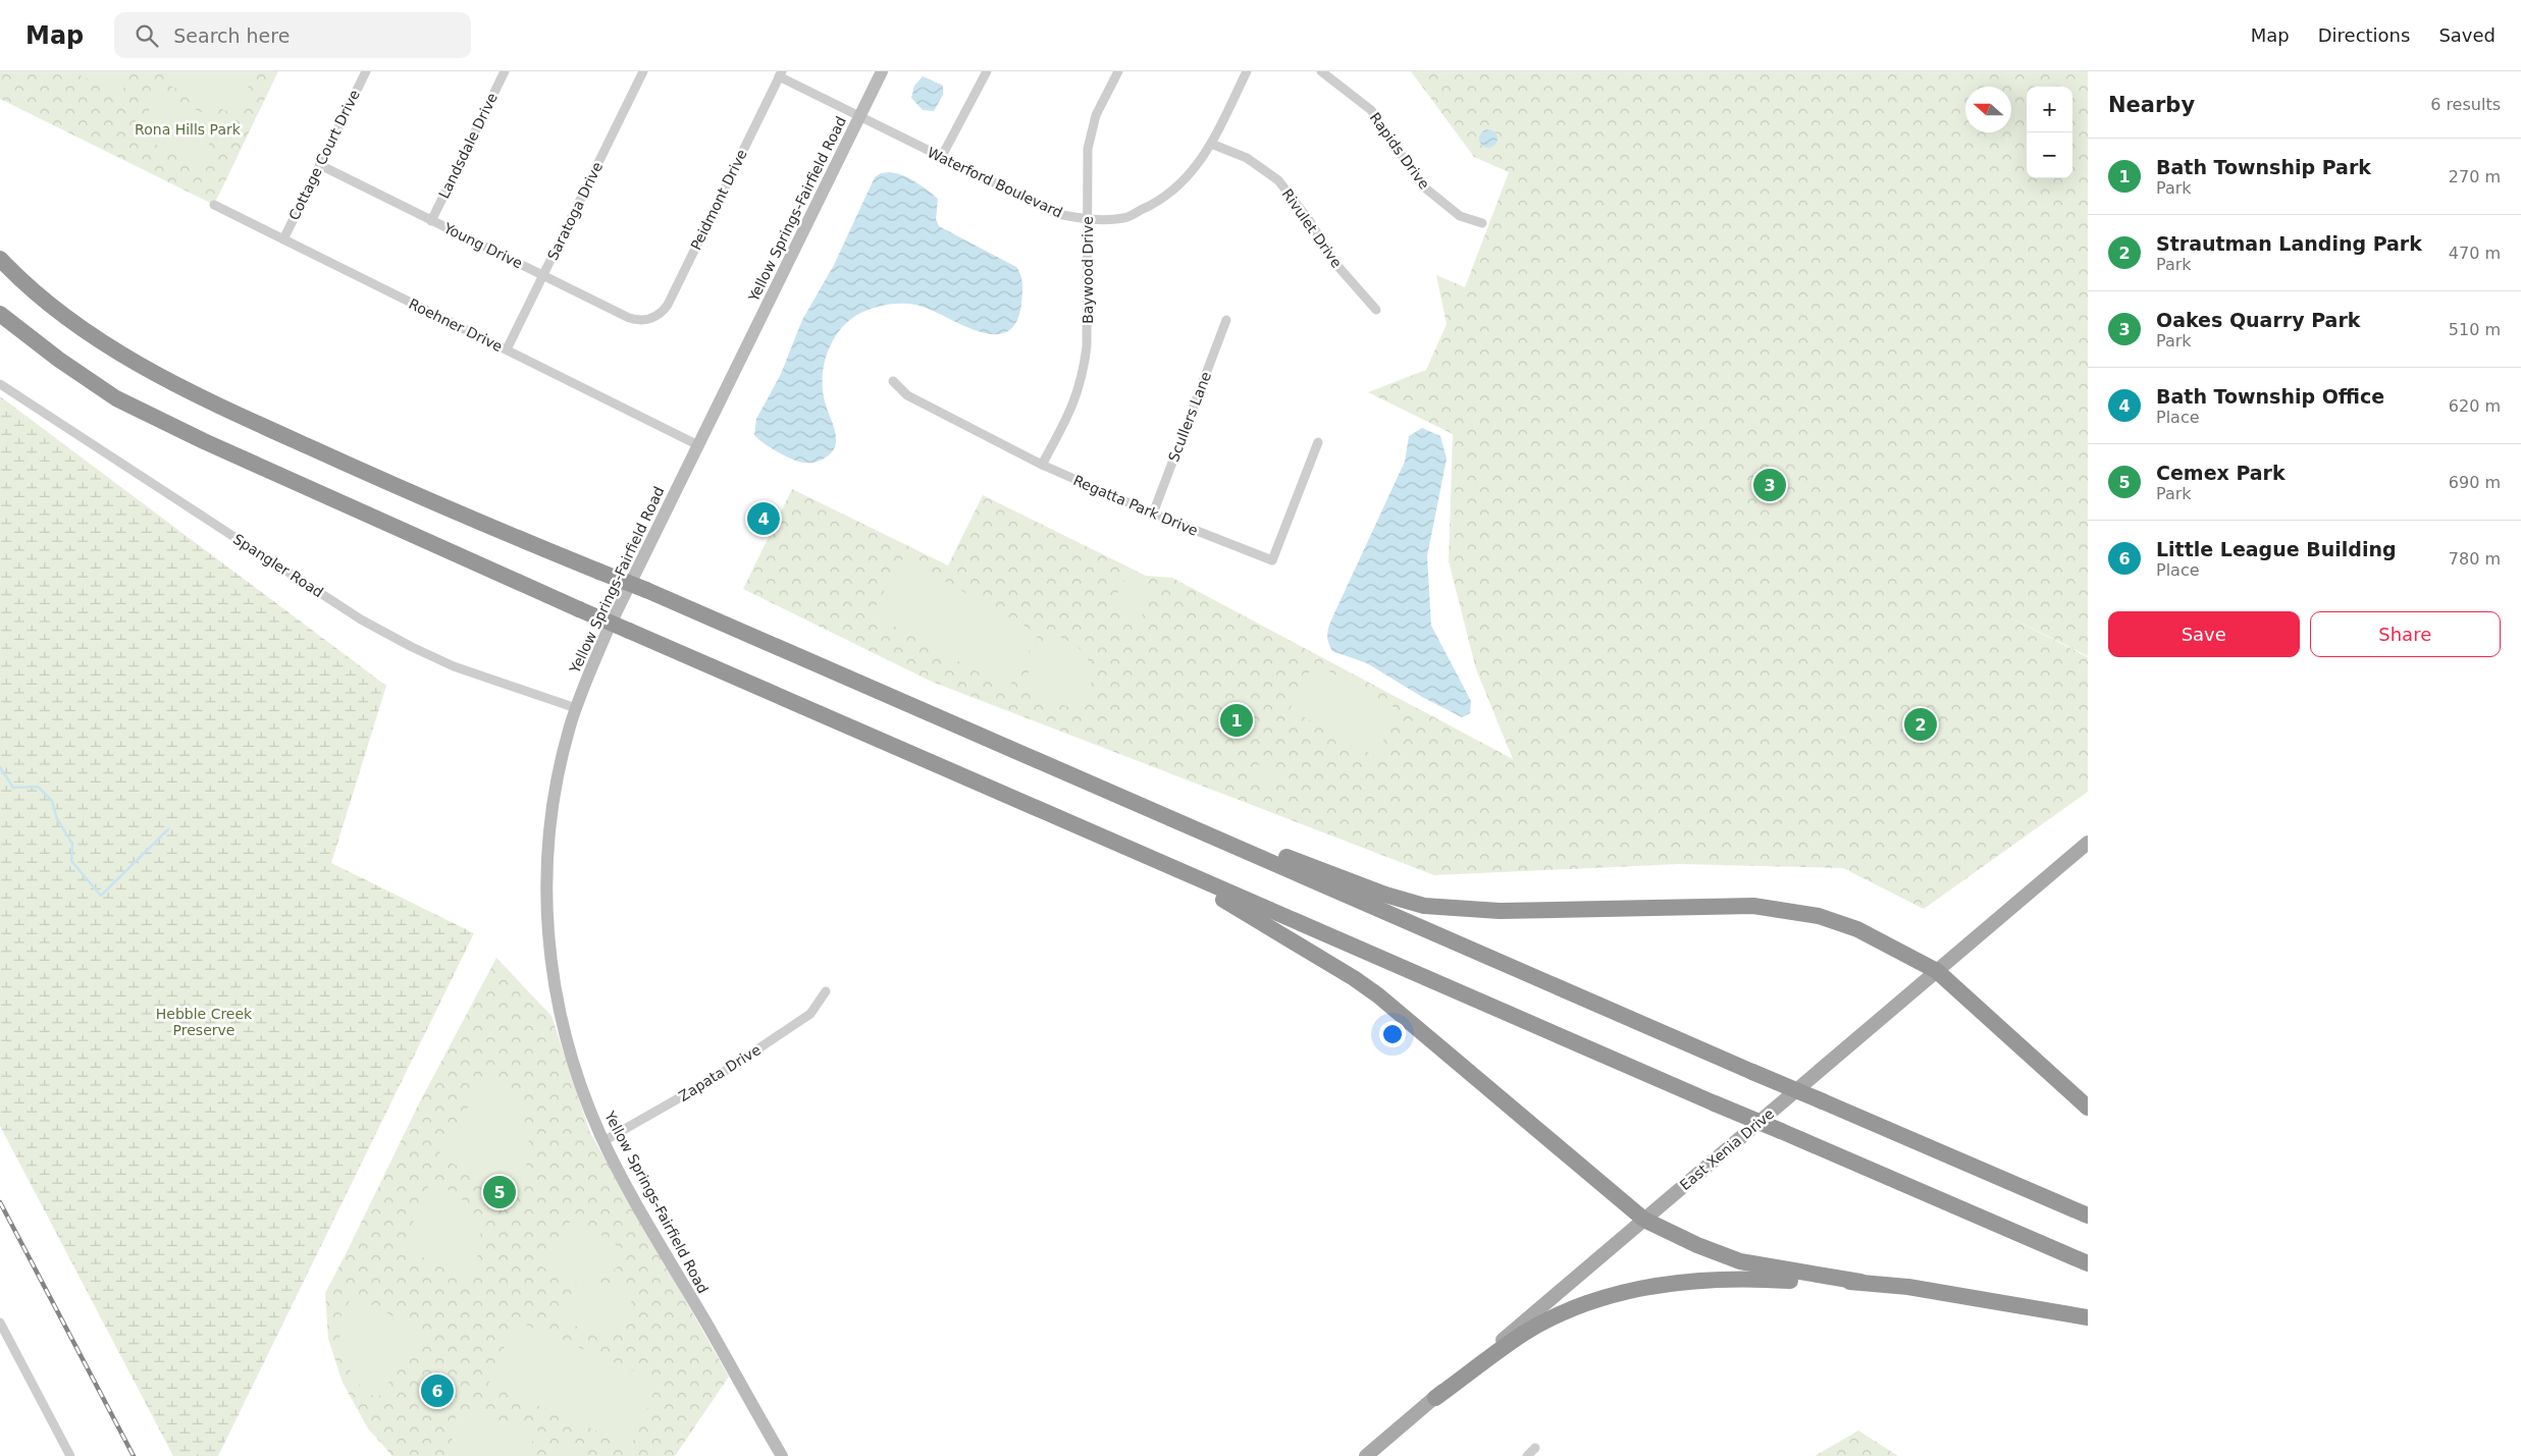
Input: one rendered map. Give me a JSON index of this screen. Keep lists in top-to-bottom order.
{
  "streets": {
    "main road": ["Yellow Springs-Fairfield Road", "East Xenia Drive"],
    "street": [
      "Landsdale Drive",
      "Rapids Drive",
      "Cottage Court Drive",
      "Waterford Boulevard",
      "Peidmont Drive",
      "Saratoga Drive",
      "Rivulet Drive",
      "Young Drive",
      "Baywood Drive",
      "Roehner Drive",
      "Scullers Lane",
      "Regatta Park Drive",
      "Spangler Road",
      "Zapata Drive"
    ]
  },
  "crossings": [
    ["Landsdale Drive", "Young Drive"],
    ["Cottage Court Drive", "Young Drive"],
    ["Cottage Court Drive", "Roehner Drive"],
    ["Waterford Boulevard", "Peidmont Drive"],
    ["Waterford Boulevard", "Yellow Springs-Fairfield Road"],
    ["Waterford Boulevard", "Rivulet Drive"],
    ["Waterford Boulevard", "Baywood Drive"],
    ["Peidmont Drive", "Young Drive"],
    ["Yellow Springs-Fairfield Road", "Roehner Drive"],
    ["Yellow Springs-Fairfield Road", "Spangler Road"],
    ["Yellow Springs-Fairfield Road", "Zapata Drive"],
    ["Saratoga Drive", "Young Drive"],
    ["Saratoga Drive", "Roehner Drive"],
    ["Baywood Drive", "Regatta Park Drive"],
    ["Scullers Lane", "Regatta Park Drive"]
  ],
  "parks": ["Rona Hills Park", "Hebble Creek Preserve"],
  "north": "left",
  "page": {
    "header": "Map",
    "search": "Search here",
    "nav": ["Map", "Directions", "Saved"],
    "heading": ["Nearby", "6 results"],
    "map_buttons": ["+", "−"],
    "list": [
      {
        "mark": "1",
        "name": "Bath Township Park",
        "note": "Park",
        "value": "270 m"
      },
      {
        "mark": "2",
        "name": "Strautman Landing Park",
        "note": "Park",
        "value": "470 m"
      },
      {
        "mark": "3",
        "name": "Oakes Quarry Park",
        "note": "Park",
        "value": "510 m"
      },
      {
        "mark": "4",
        "name": "Bath Township Office",
        "note": "Place",
        "value": "620 m"
      },
      {
        "mark": "5",
        "name": "Cemex Park",
        "note": "Park",
        "value": "690 m"
      },
      {
        "mark": "6",
        "name": "Little League Building",
        "note": "Place",
        "value": "780 m"
      }
    ],
    "pins": [
      "3",
      "4",
      "1",
      "2",
      "5",
      "6"
    ],
    "buttons": ["Save", "Share"]
  }
}
